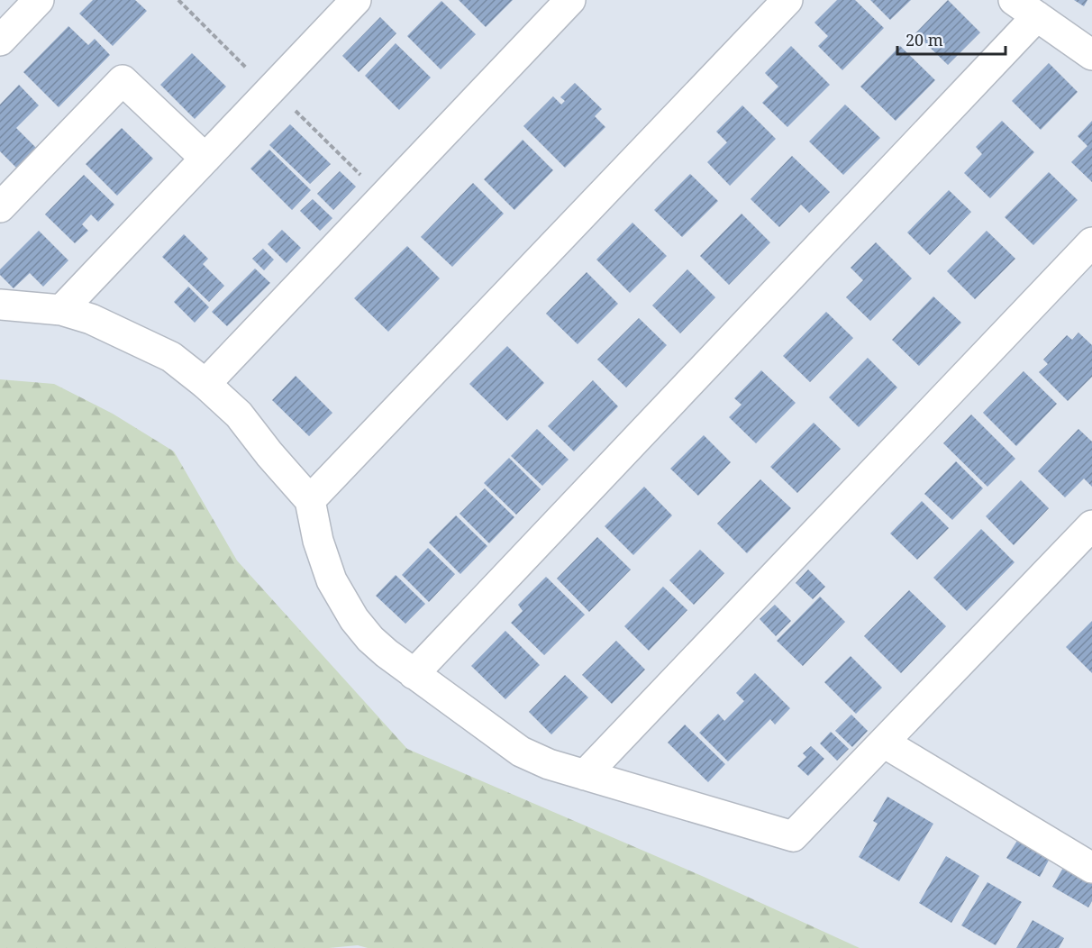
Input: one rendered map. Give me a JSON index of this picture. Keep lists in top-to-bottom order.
{
  "scale_bar": "20 m"
}
